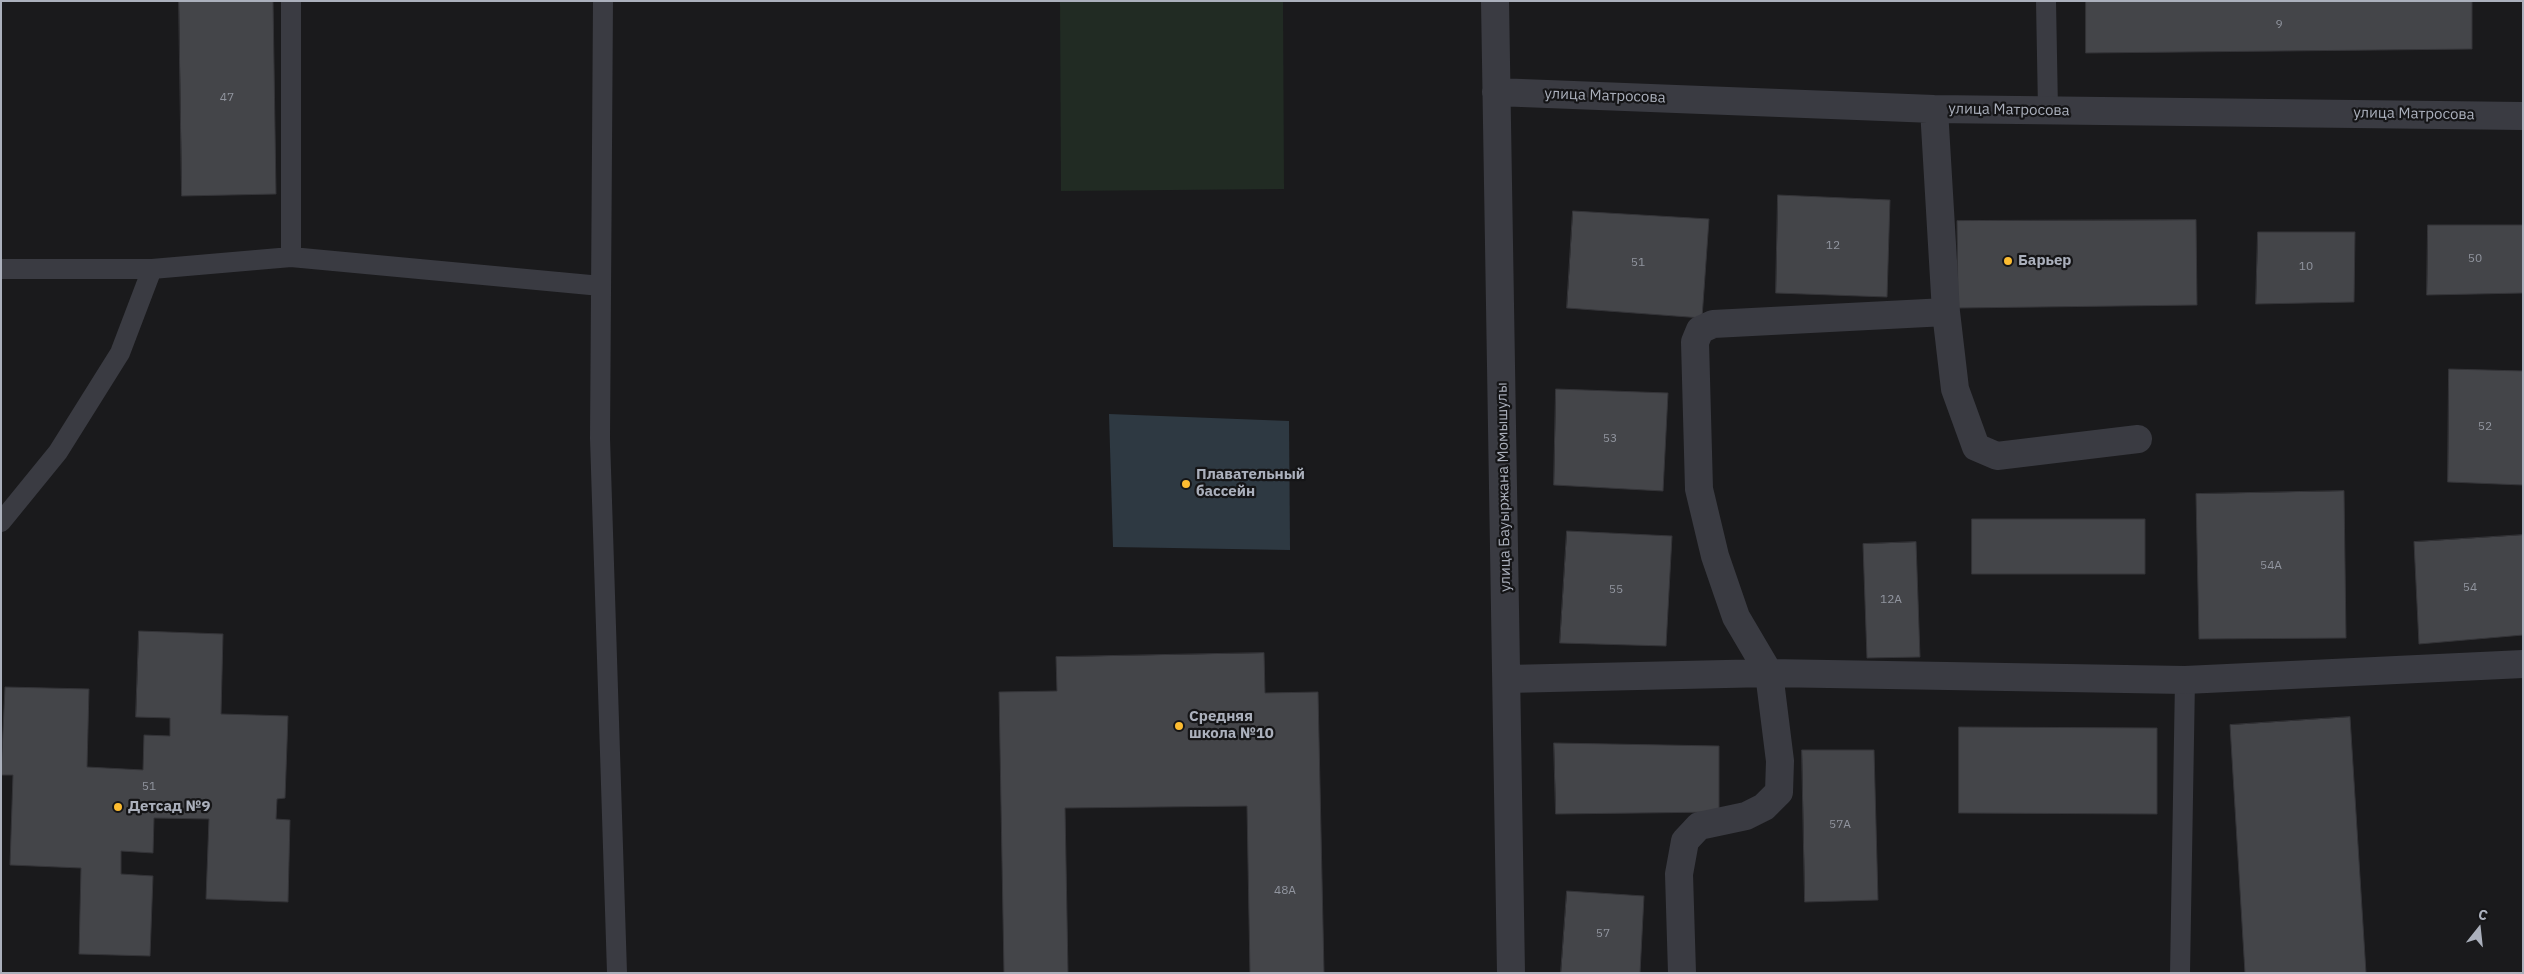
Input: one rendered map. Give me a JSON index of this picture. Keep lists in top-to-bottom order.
{
  "streets": {
    "street": ["улица Матросова", "улица Бауыржана Момышулы"]
  },
  "crossings": [
    ["улица Матросова", "улица Бауыржана Момышулы"]
  ],
  "places": [
    "Барьер",
    "Плавательный бассейн",
    "Средняя школа №10",
    "Детсад №9"
  ],
  "house_numbers": [
    "9",
    "47",
    "12",
    "50",
    "51",
    "10",
    "52",
    "53",
    "54А",
    "54",
    "55",
    "12А",
    "51",
    "57А",
    "48А",
    "57"
  ],
  "north": "top"
}
